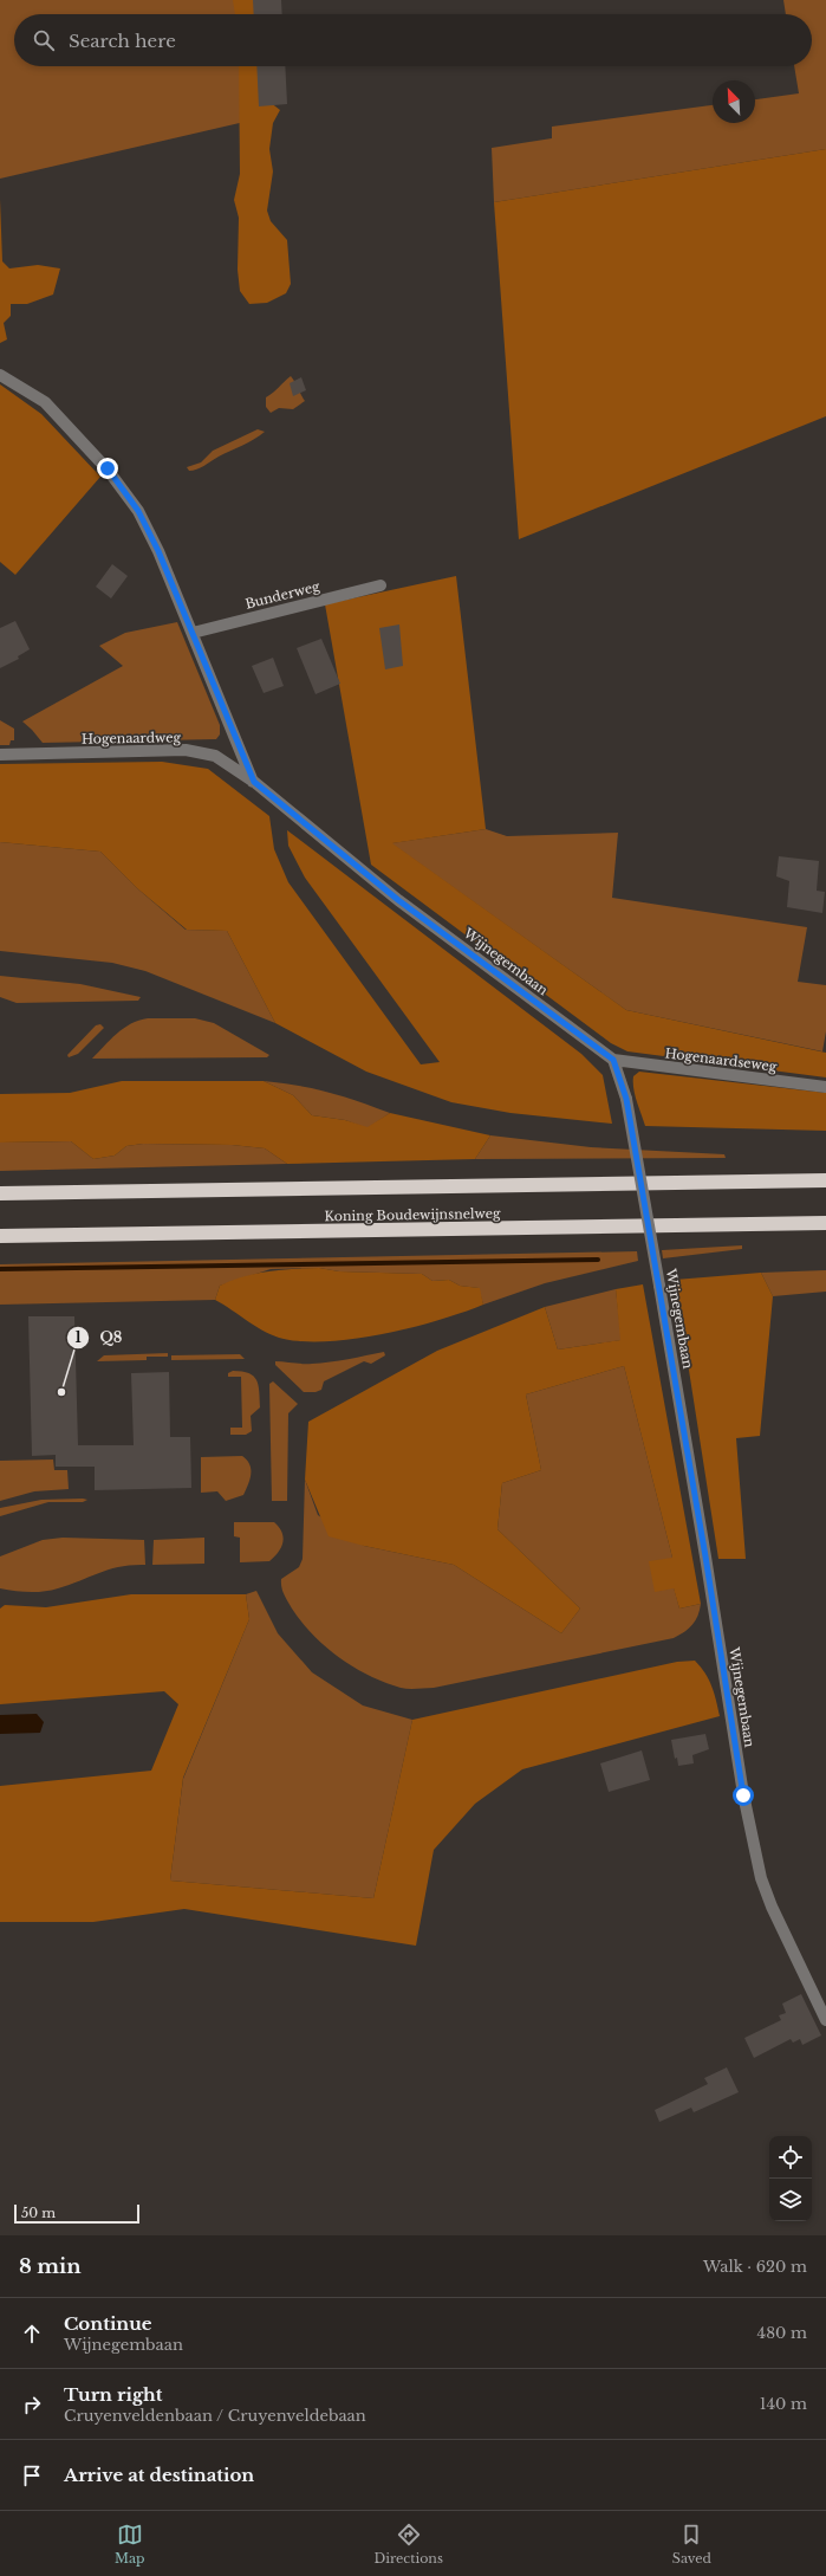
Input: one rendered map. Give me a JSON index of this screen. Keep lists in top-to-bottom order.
{
  "streets": {
    "highway": ["Koning Boudewijnsnelweg"],
    "street": [
      "Bunderweg",
      "Hogenaardweg",
      "Wijnegembaan",
      "Hogenaardseweg"
    ]
  },
  "crossings": [
    ["Hogenaardweg", "Wijnegembaan"],
    ["Wijnegembaan", "Hogenaardseweg"]
  ],
  "places": ["Q8"],
  "scale_bar": "50 m",
  "north": "top left",
  "page": {
    "search": "Search here",
    "scale": "50 m",
    "heading": ["8 min", "Walk · 620 m"],
    "list": [
      ["Continue", "Wijnegembaan", "480 m"],
      ["Turn right", "Cruyenveldenbaan / Cruyenveldebaan", "140 m"],
      "Arrive at destination"
    ],
    "nav": ["Map", "Directions", "Saved"]
  }
}
